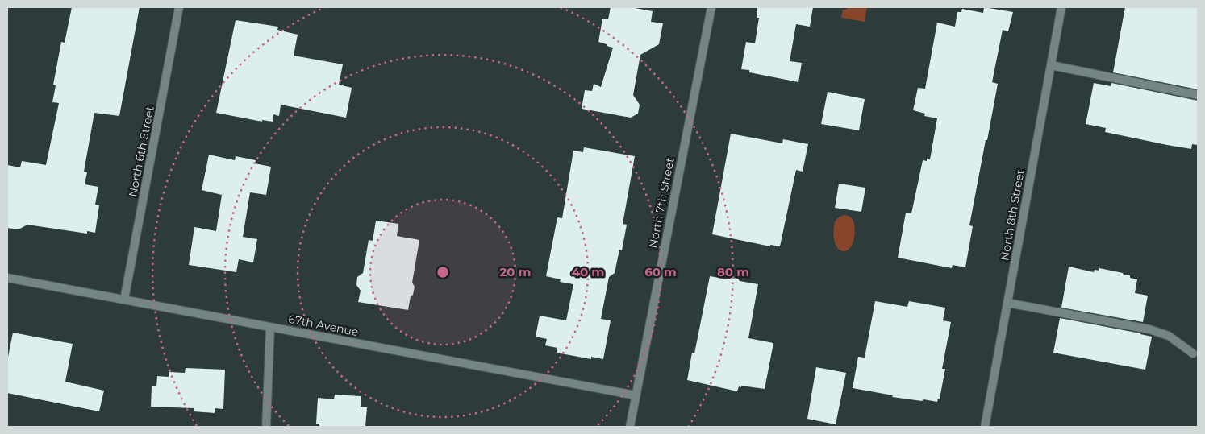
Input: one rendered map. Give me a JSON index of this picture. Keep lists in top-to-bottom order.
{
  "streets": {
    "street": [
      "North 6th Street",
      "North 7th Street",
      "North 8th Street",
      "67th Avenue"
    ]
  },
  "crossings": [
    ["North 6th Street", "67th Avenue"],
    ["North 7th Street", "67th Avenue"]
  ],
  "rings": [
    "20 m",
    "40 m",
    "60 m",
    "80 m"
  ]
}
